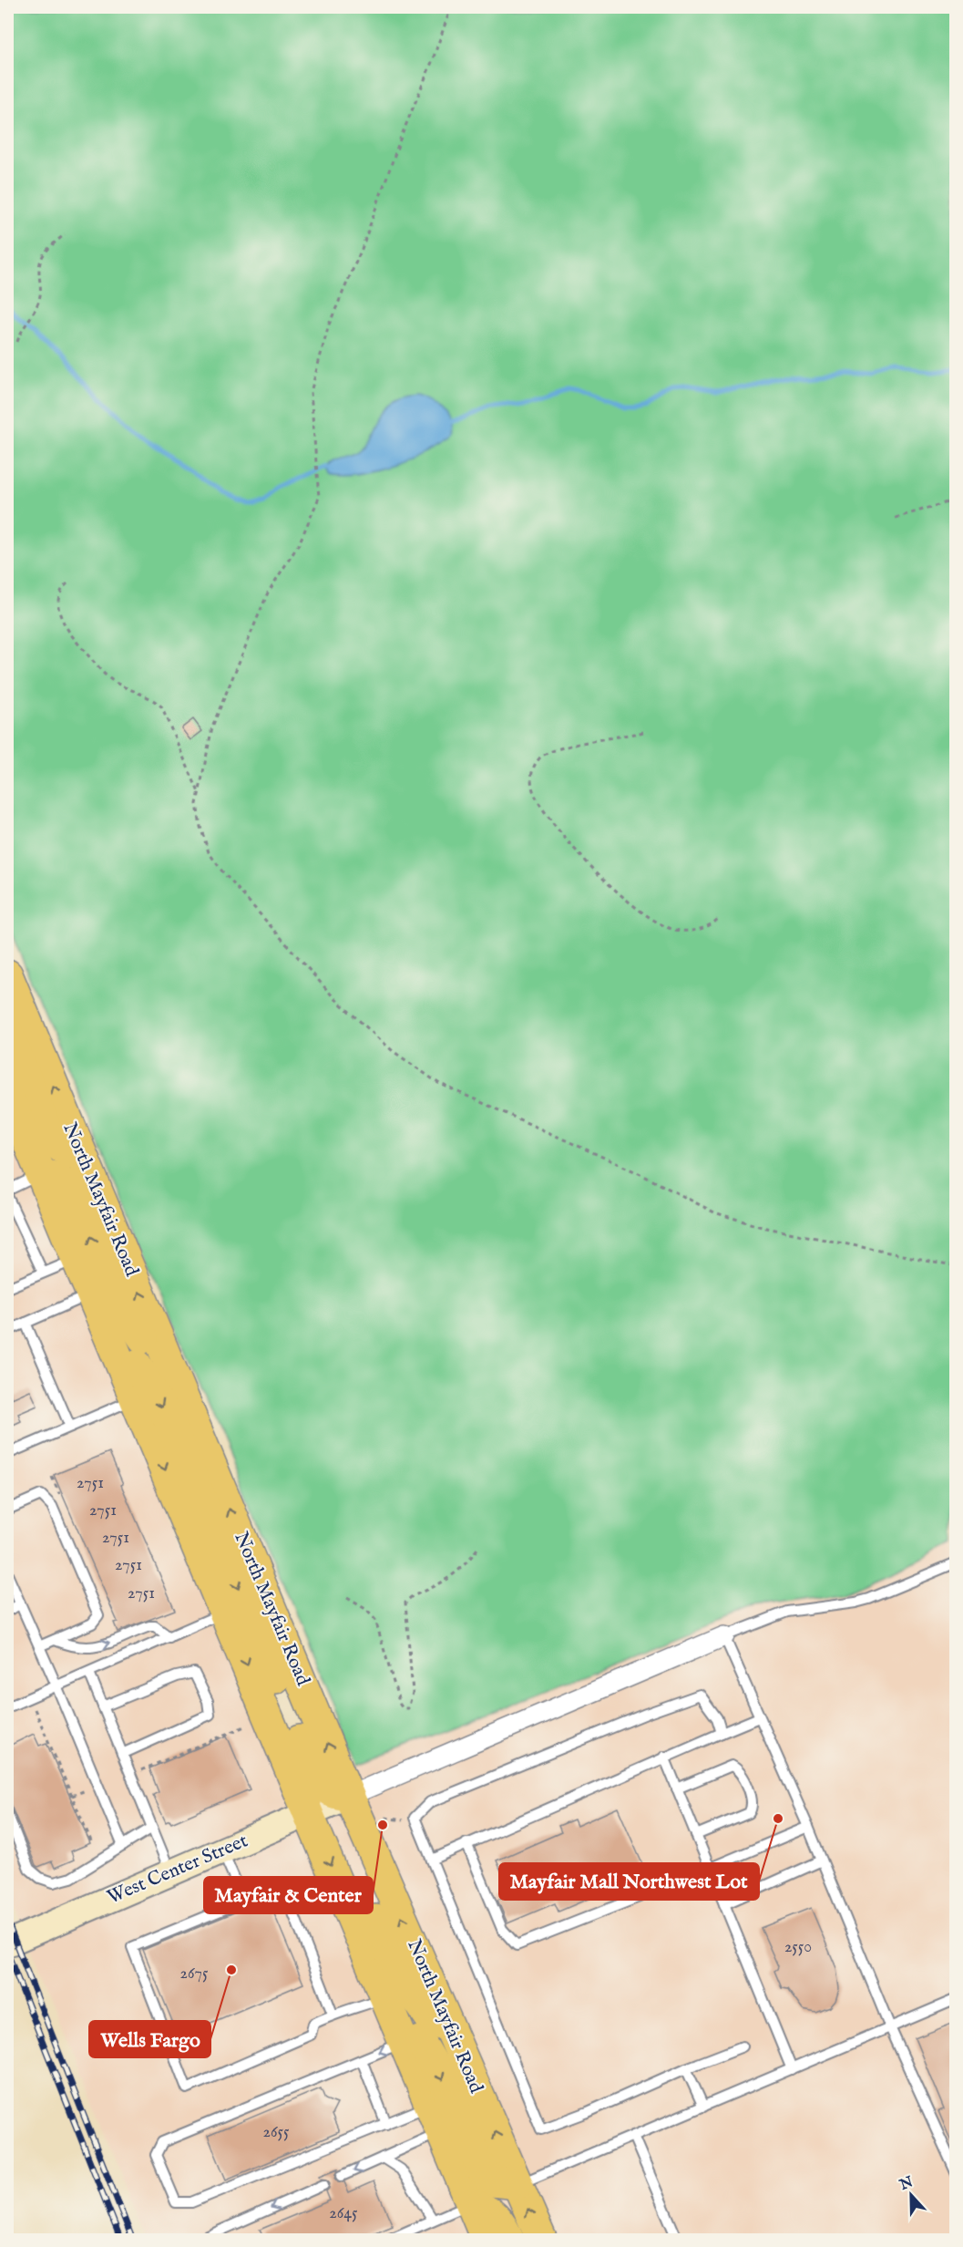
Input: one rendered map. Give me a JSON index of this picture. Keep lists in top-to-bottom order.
{
  "streets": {
    "main road": ["North Mayfair Road"],
    "street": ["West Center Street"]
  },
  "crossings": [
    ["North Mayfair Road", "West Center Street"]
  ],
  "places": ["Mayfair Mall Northwest Lot", "Mayfair & Center", "Wells Fargo"],
  "house_numbers": [
    "2751",
    "2751",
    "2751",
    "2751",
    "2751",
    "2550",
    "2675",
    "2655",
    "2645"
  ],
  "north": "top"
}
